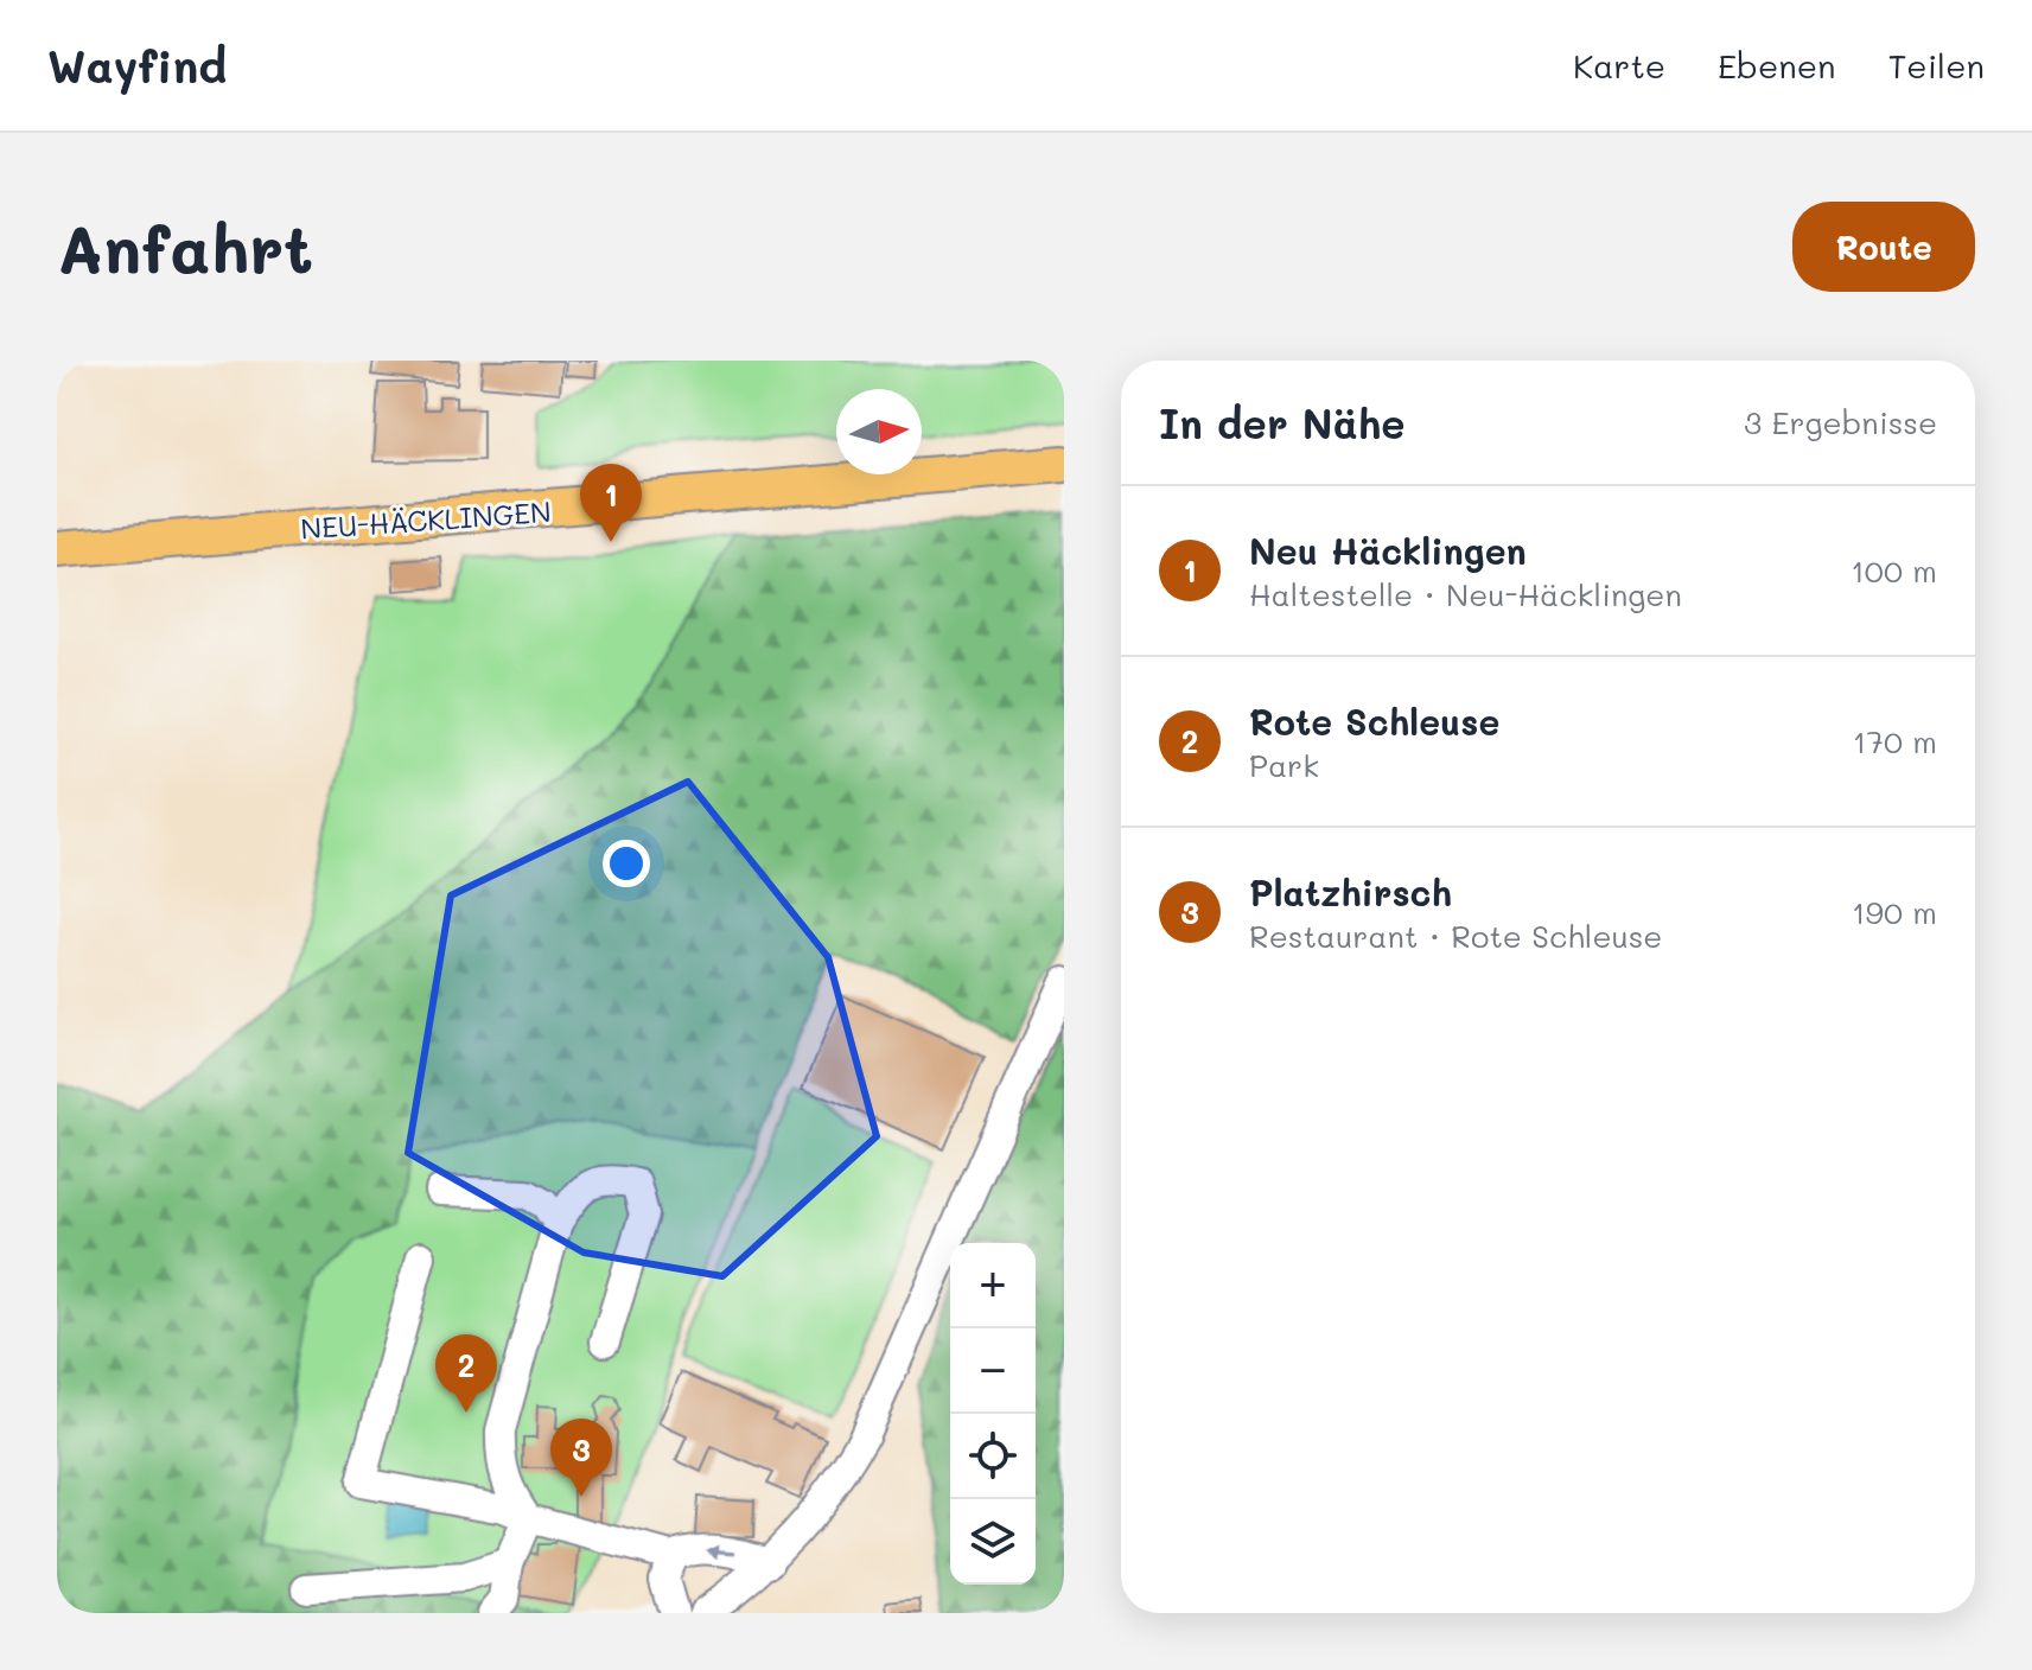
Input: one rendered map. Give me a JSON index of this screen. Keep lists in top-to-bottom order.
{
  "streets": {
    "main road": ["NEU-HÄCKLINGEN"]
  },
  "north": "right",
  "page": {
    "header": "Wayfind",
    "nav": ["Karte", "Ebenen", "Teilen"],
    "buttons": "Route",
    "title": "Anfahrt",
    "heading": ["In der Nähe", "3 Ergebnisse"],
    "pins": ["1", "2", "3"],
    "list": [
      {
        "mark": "1",
        "name": "Neu Häcklingen",
        "note": "Haltestelle · Neu-Häcklingen",
        "value": "100 m"
      },
      {
        "mark": "2",
        "name": "Rote Schleuse",
        "note": "Park",
        "value": "170 m"
      },
      {
        "mark": "3",
        "name": "Platzhirsch",
        "note": "Restaurant · Rote Schleuse",
        "value": "190 m"
      }
    ],
    "map_buttons": ["+", "−"]
  }
}
